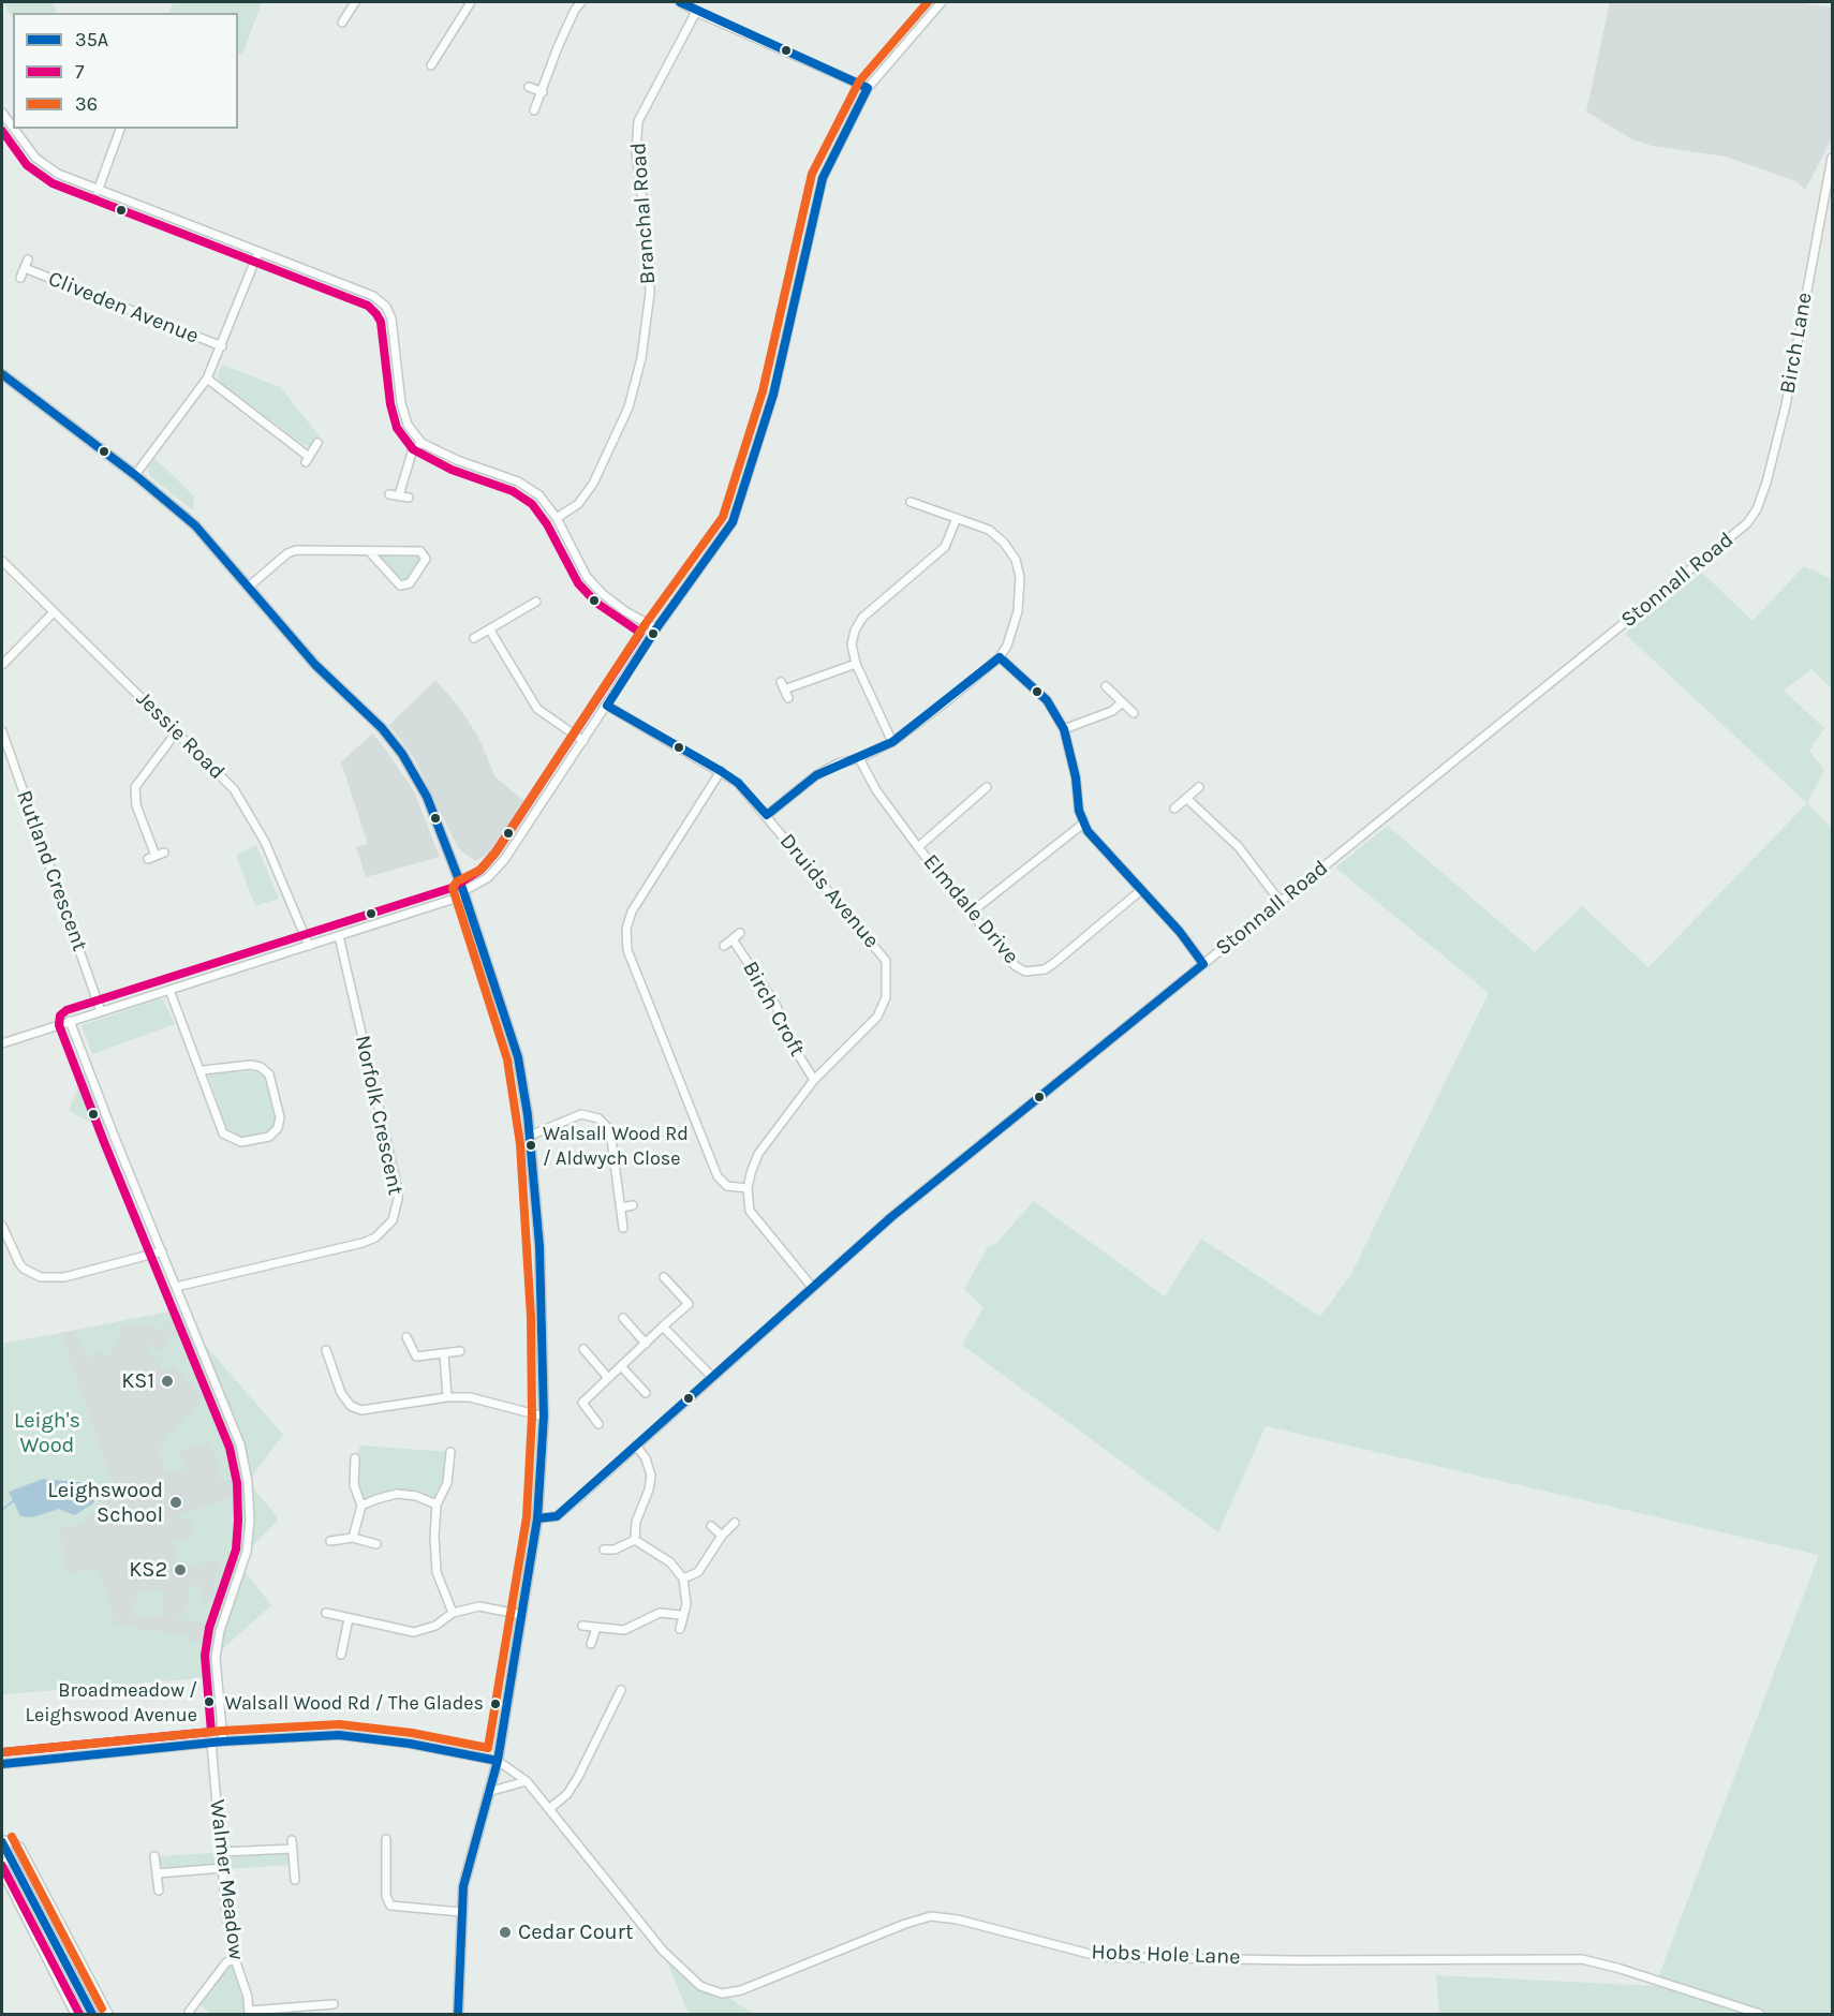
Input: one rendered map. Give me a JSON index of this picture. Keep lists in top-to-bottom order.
{
  "streets": {
    "street": [
      "Branchal Road",
      "Cliveden Avenue",
      "Birch Lane",
      "Stonnall Road",
      "Jessie Road",
      "Rutland Crescent",
      "Druids Avenue",
      "Elmdale Drive",
      "Birch Croft",
      "Norfolk Crescent",
      "Walmer Meadow",
      "Hobs Hole Lane"
    ]
  },
  "crossings": [
    ["Birch Lane", "Stonnall Road"],
    ["Druids Avenue", "Birch Croft"]
  ],
  "parks": ["Leigh's Wood"],
  "places": [
    "Walsall Wood Rd / Aldwych Close",
    "KS1",
    "Leighswood School",
    "KS2",
    "Broadmeadow / Leighswood Avenue",
    "Walsall Wood Rd / The Glades",
    "Cedar Court"
  ],
  "lines": ["transit line 35A", "transit line 36", "transit line 7"],
  "legend": ["35A", "7", "36"]
}
